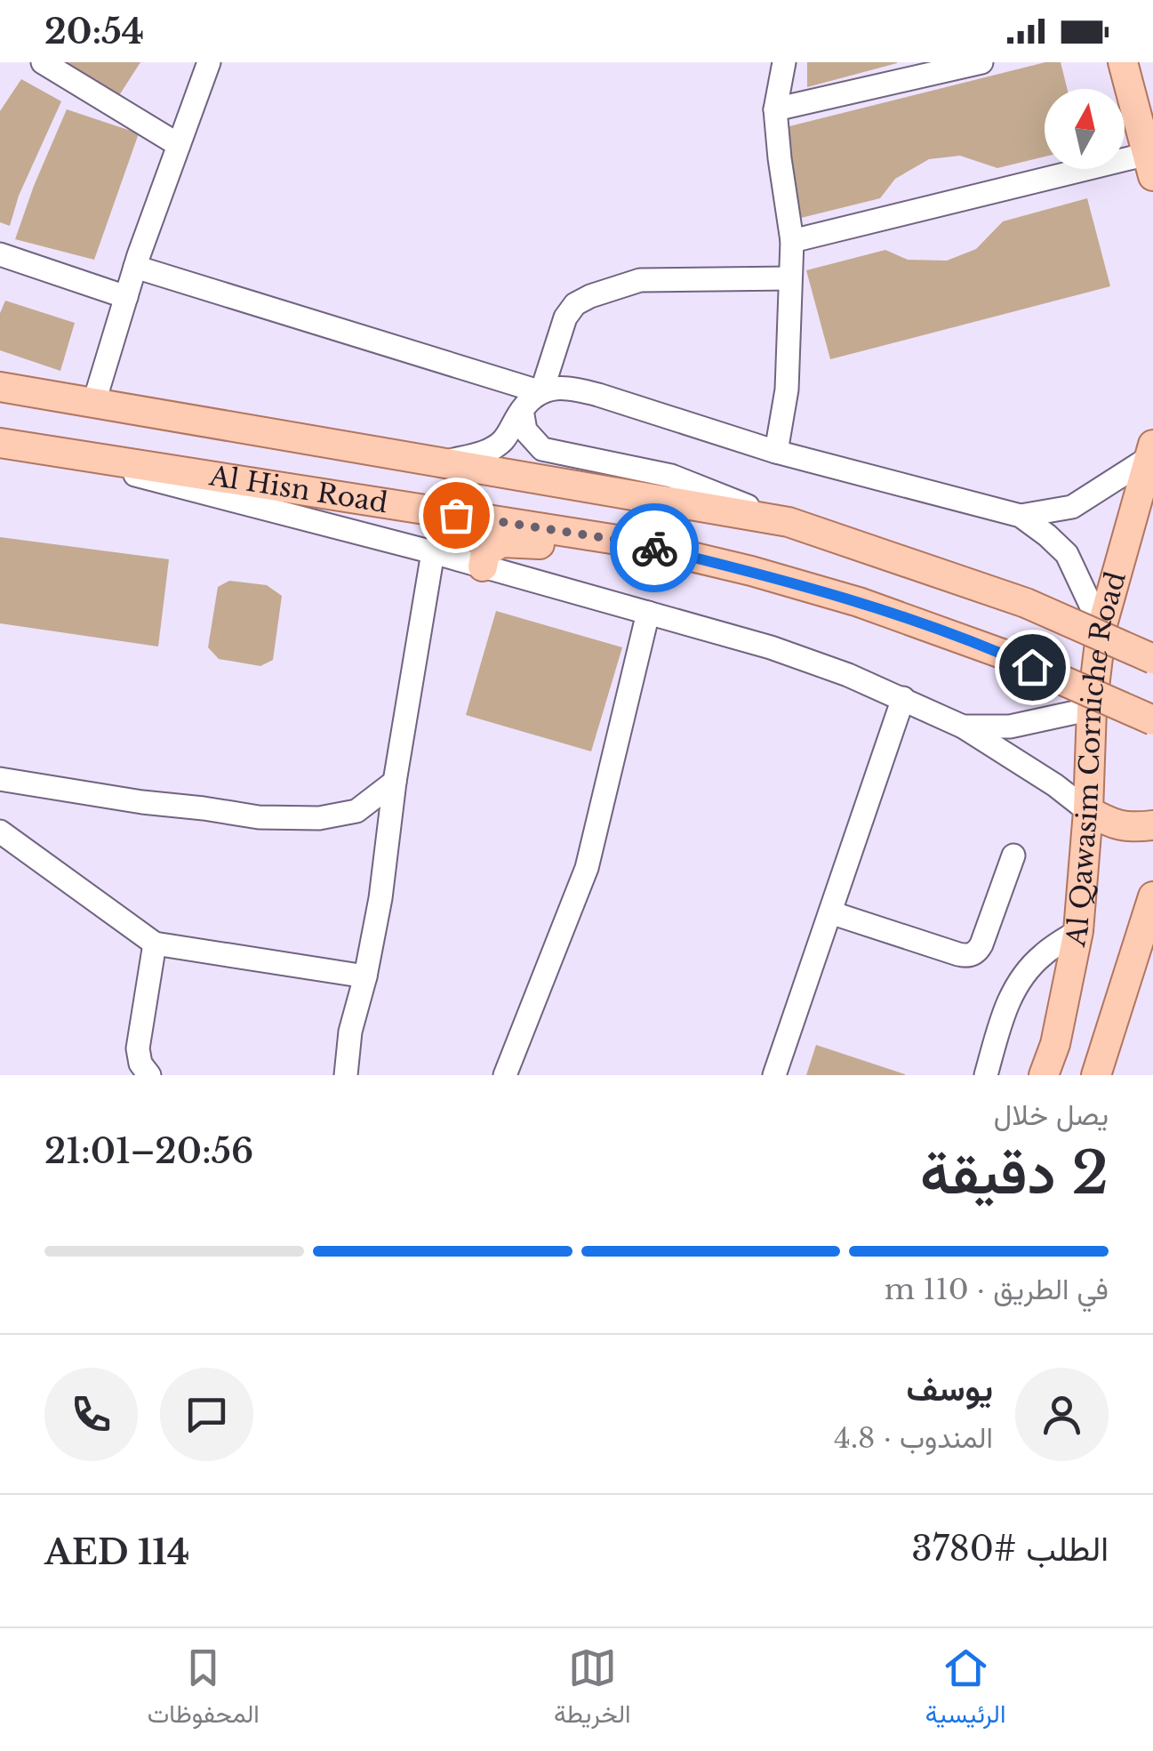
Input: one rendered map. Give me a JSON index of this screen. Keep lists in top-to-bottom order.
{
  "streets": {
    "main road": ["Al Hisn Road", "Al Qawasim Corniche Road"]
  },
  "north": "top",
  "page": {
    "status": "20:54",
    "heading": ["2 دقيقة", "يصل خلال", "20:56–21:01"],
    "panel": [
      "يوسف",
      "المندوب · 4.8",
      "الطلب #3780",
      "AED 114"
    ],
    "bar": "في الطريق · 110 m",
    "tabs": ["الرئيسية", "الخريطة", "المحفوظات"]
  }
}
